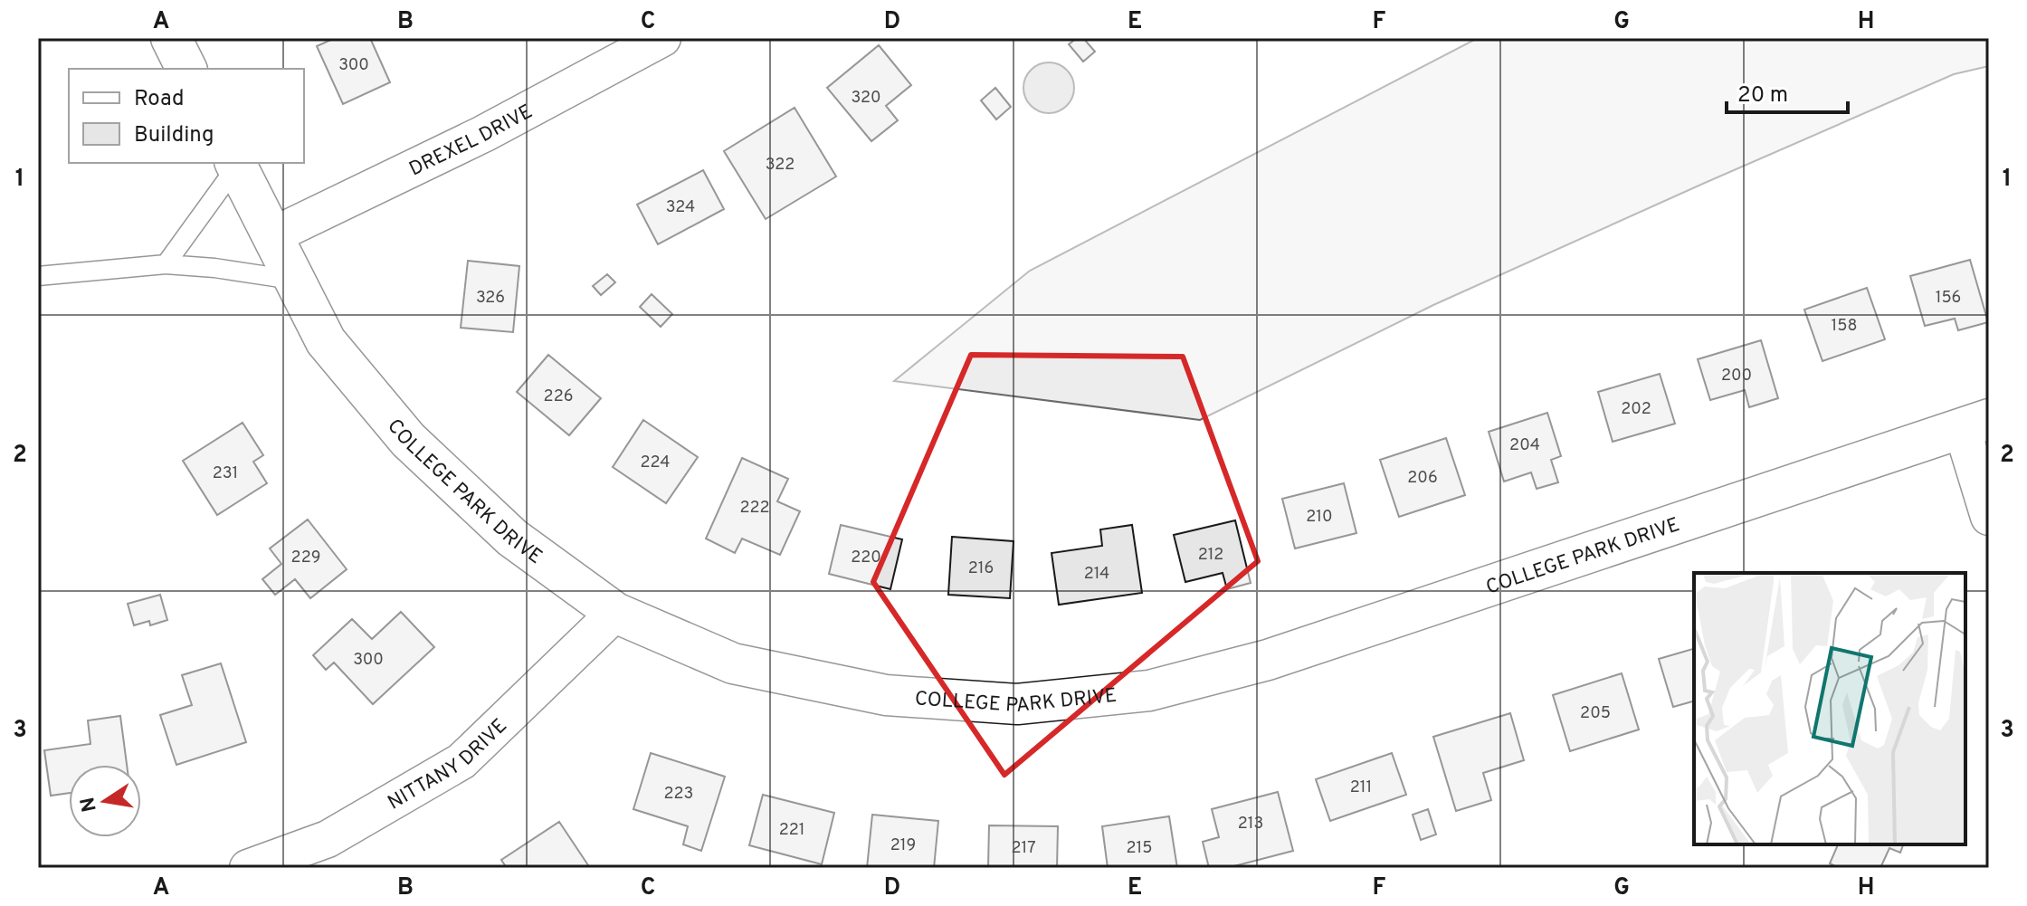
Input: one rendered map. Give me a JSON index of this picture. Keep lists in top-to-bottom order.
{
  "streets": {
    "street": ["DREXEL DRIVE", "COLLEGE PARK DRIVE", "NITTANY DRIVE"]
  },
  "crossings": [
    ["DREXEL DRIVE", "COLLEGE PARK DRIVE"],
    ["COLLEGE PARK DRIVE", "NITTANY DRIVE"]
  ],
  "house_numbers": [
    "300",
    "320",
    "322",
    "324",
    "326",
    "156",
    "158",
    "200",
    "226",
    "202",
    "204",
    "224",
    "231",
    "206",
    "222",
    "210",
    "212",
    "229",
    "220",
    "216",
    "214",
    "300",
    "205",
    "211",
    "223",
    "213",
    "221",
    "219",
    "217",
    "215"
  ],
  "legend": ["Road", "Building"],
  "scale_bar": "20 m",
  "north": "left",
  "grid": {
    "columns": [
      "A",
      "B",
      "C",
      "D",
      "E",
      "F",
      "G",
      "H"
    ],
    "rows": ["1", "2", "3"]
  }
}
